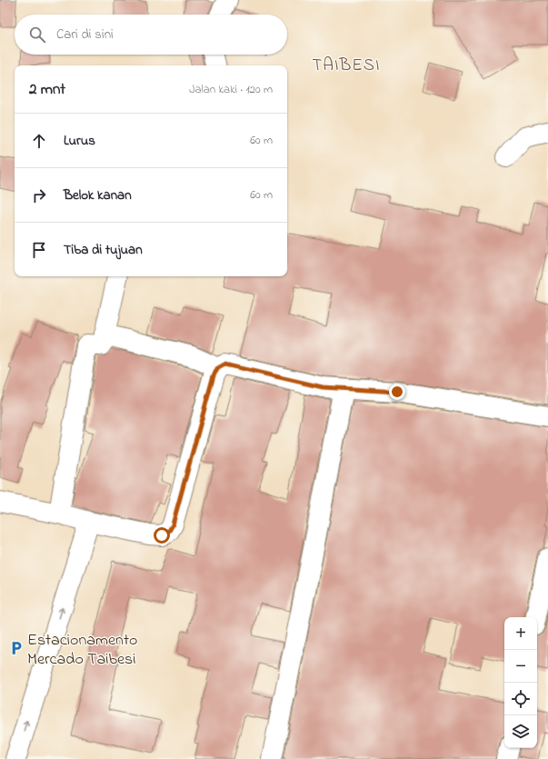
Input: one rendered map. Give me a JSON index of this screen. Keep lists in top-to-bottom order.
{
  "districts": ["TAIBESI"],
  "places": {
    "parking": ["Estacionamento Mercado Taibesi"]
  },
  "page": {
    "search": "Cari di sini",
    "heading": ["2 mnt", "Jalan kaki · 120 m"],
    "list": [
      ["Lurus", "60 m"],
      ["Belok kanan", "60 m"],
      "Tiba di tujuan"
    ],
    "map_buttons": ["+", "−"]
  }
}
